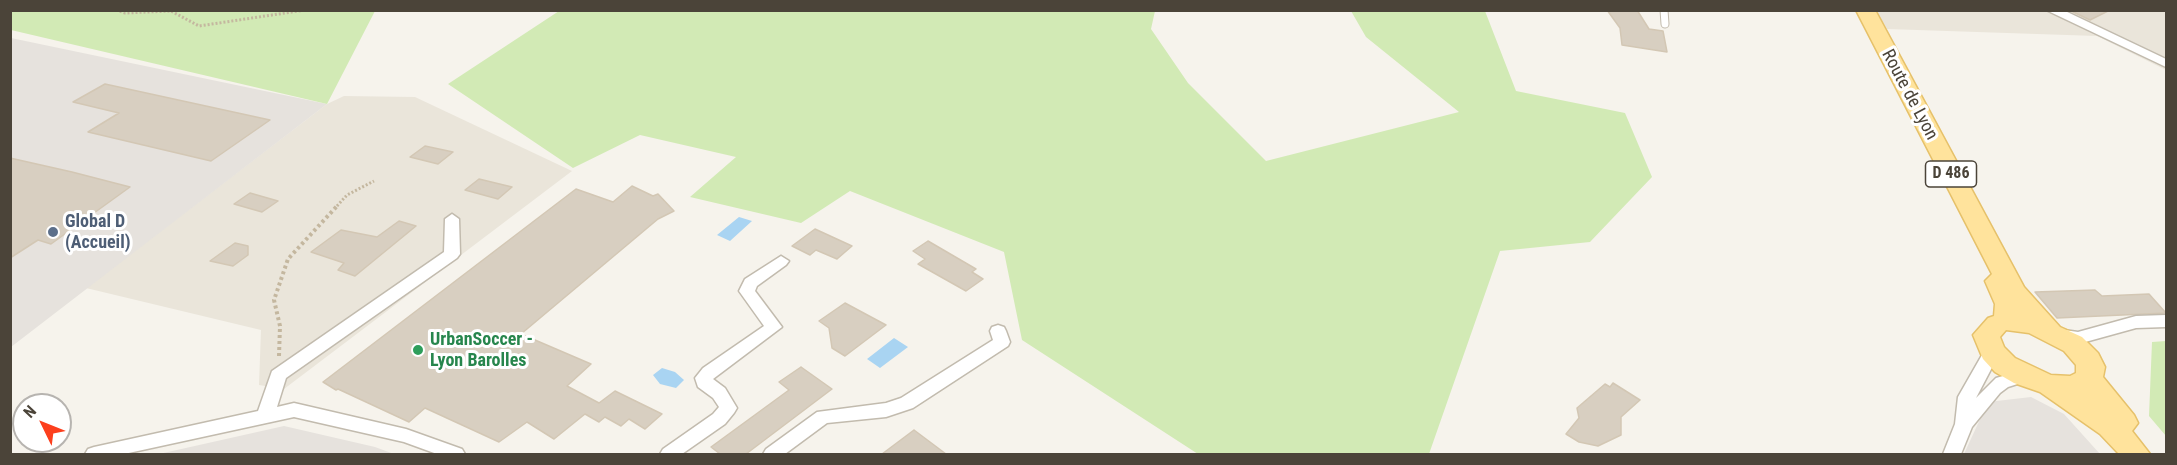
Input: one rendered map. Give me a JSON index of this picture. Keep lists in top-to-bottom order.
{
  "streets": {
    "main road": ["Route de Lyon", "D 486"]
  },
  "places": ["Global D (Accueil)", "UrbanSoccer - Lyon Barolles"],
  "north": "top left"
}
